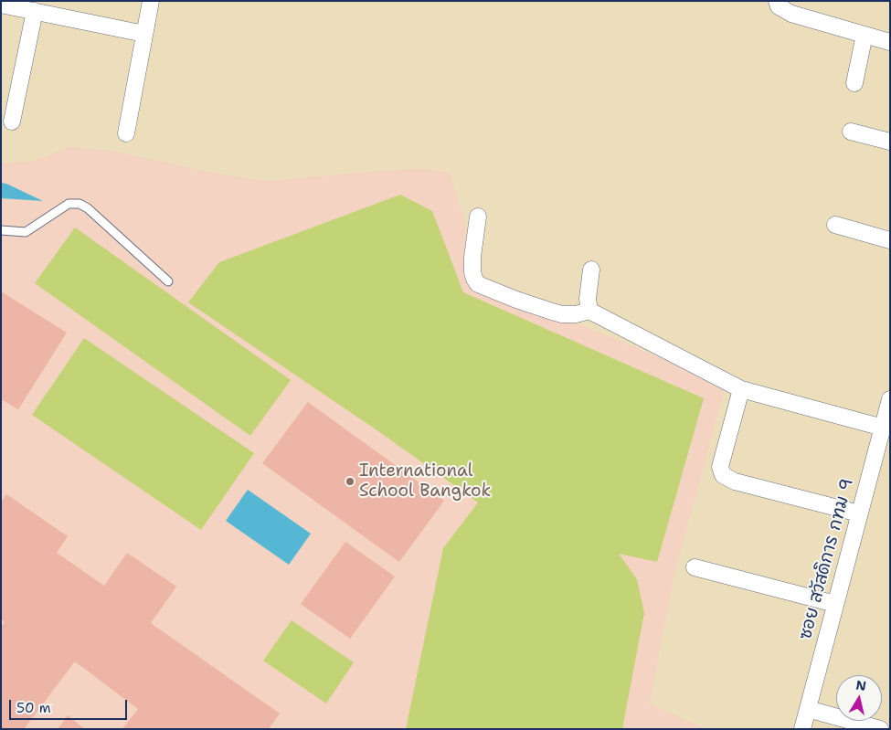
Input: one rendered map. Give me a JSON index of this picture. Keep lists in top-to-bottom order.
{
  "streets": {
    "street": ["ซอย สวัสดิการ กทม 9"]
  },
  "places": ["International School Bangkok"],
  "scale_bar": "50 m",
  "north": "top"
}
